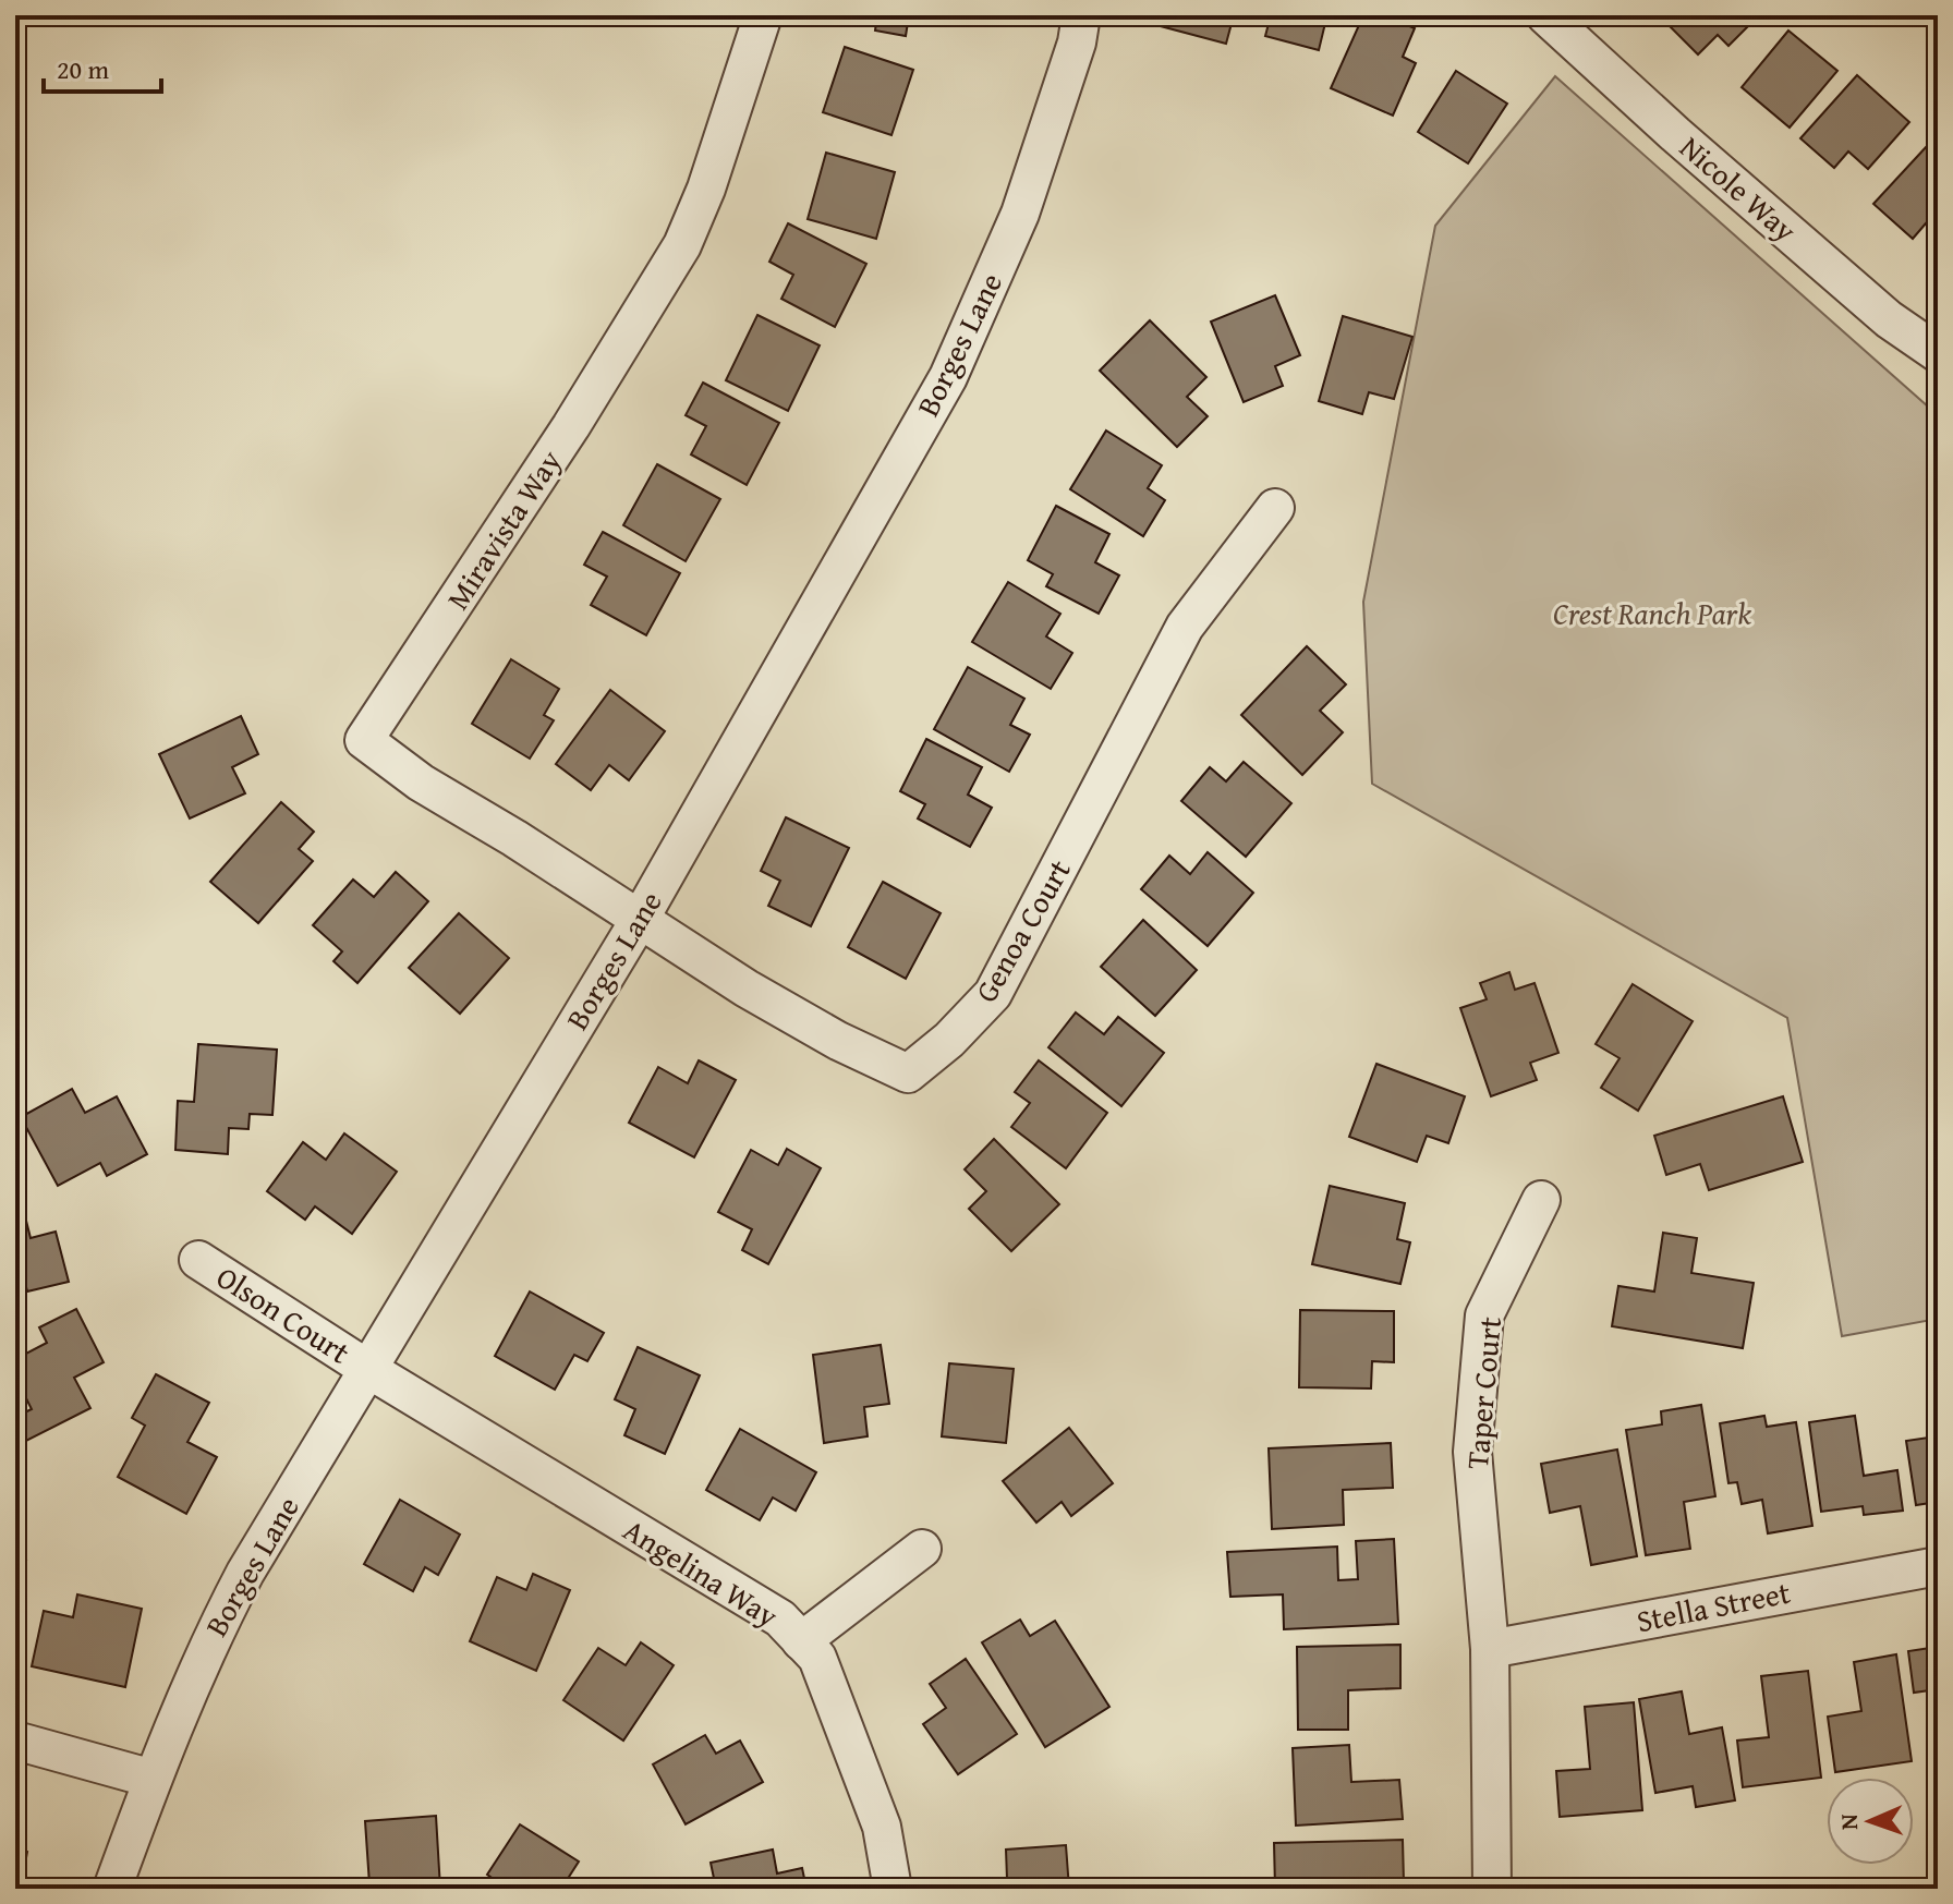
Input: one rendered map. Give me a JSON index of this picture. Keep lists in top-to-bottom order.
{
  "streets": {
    "street": [
      "Nicole Way",
      "Borges Lane",
      "Miravista Way",
      "Genoa Court",
      "Olson Court",
      "Taper Court",
      "Angelina Way",
      "Stella Street"
    ]
  },
  "crossings": [
    ["Borges Lane", "Miravista Way"],
    ["Borges Lane", "Genoa Court"],
    ["Borges Lane", "Olson Court"],
    ["Borges Lane", "Angelina Way"],
    ["Miravista Way", "Genoa Court"],
    ["Olson Court", "Angelina Way"],
    ["Taper Court", "Stella Street"]
  ],
  "parks": ["Crest Ranch Park"],
  "scale_bar": "20 m",
  "north": "left"
}
